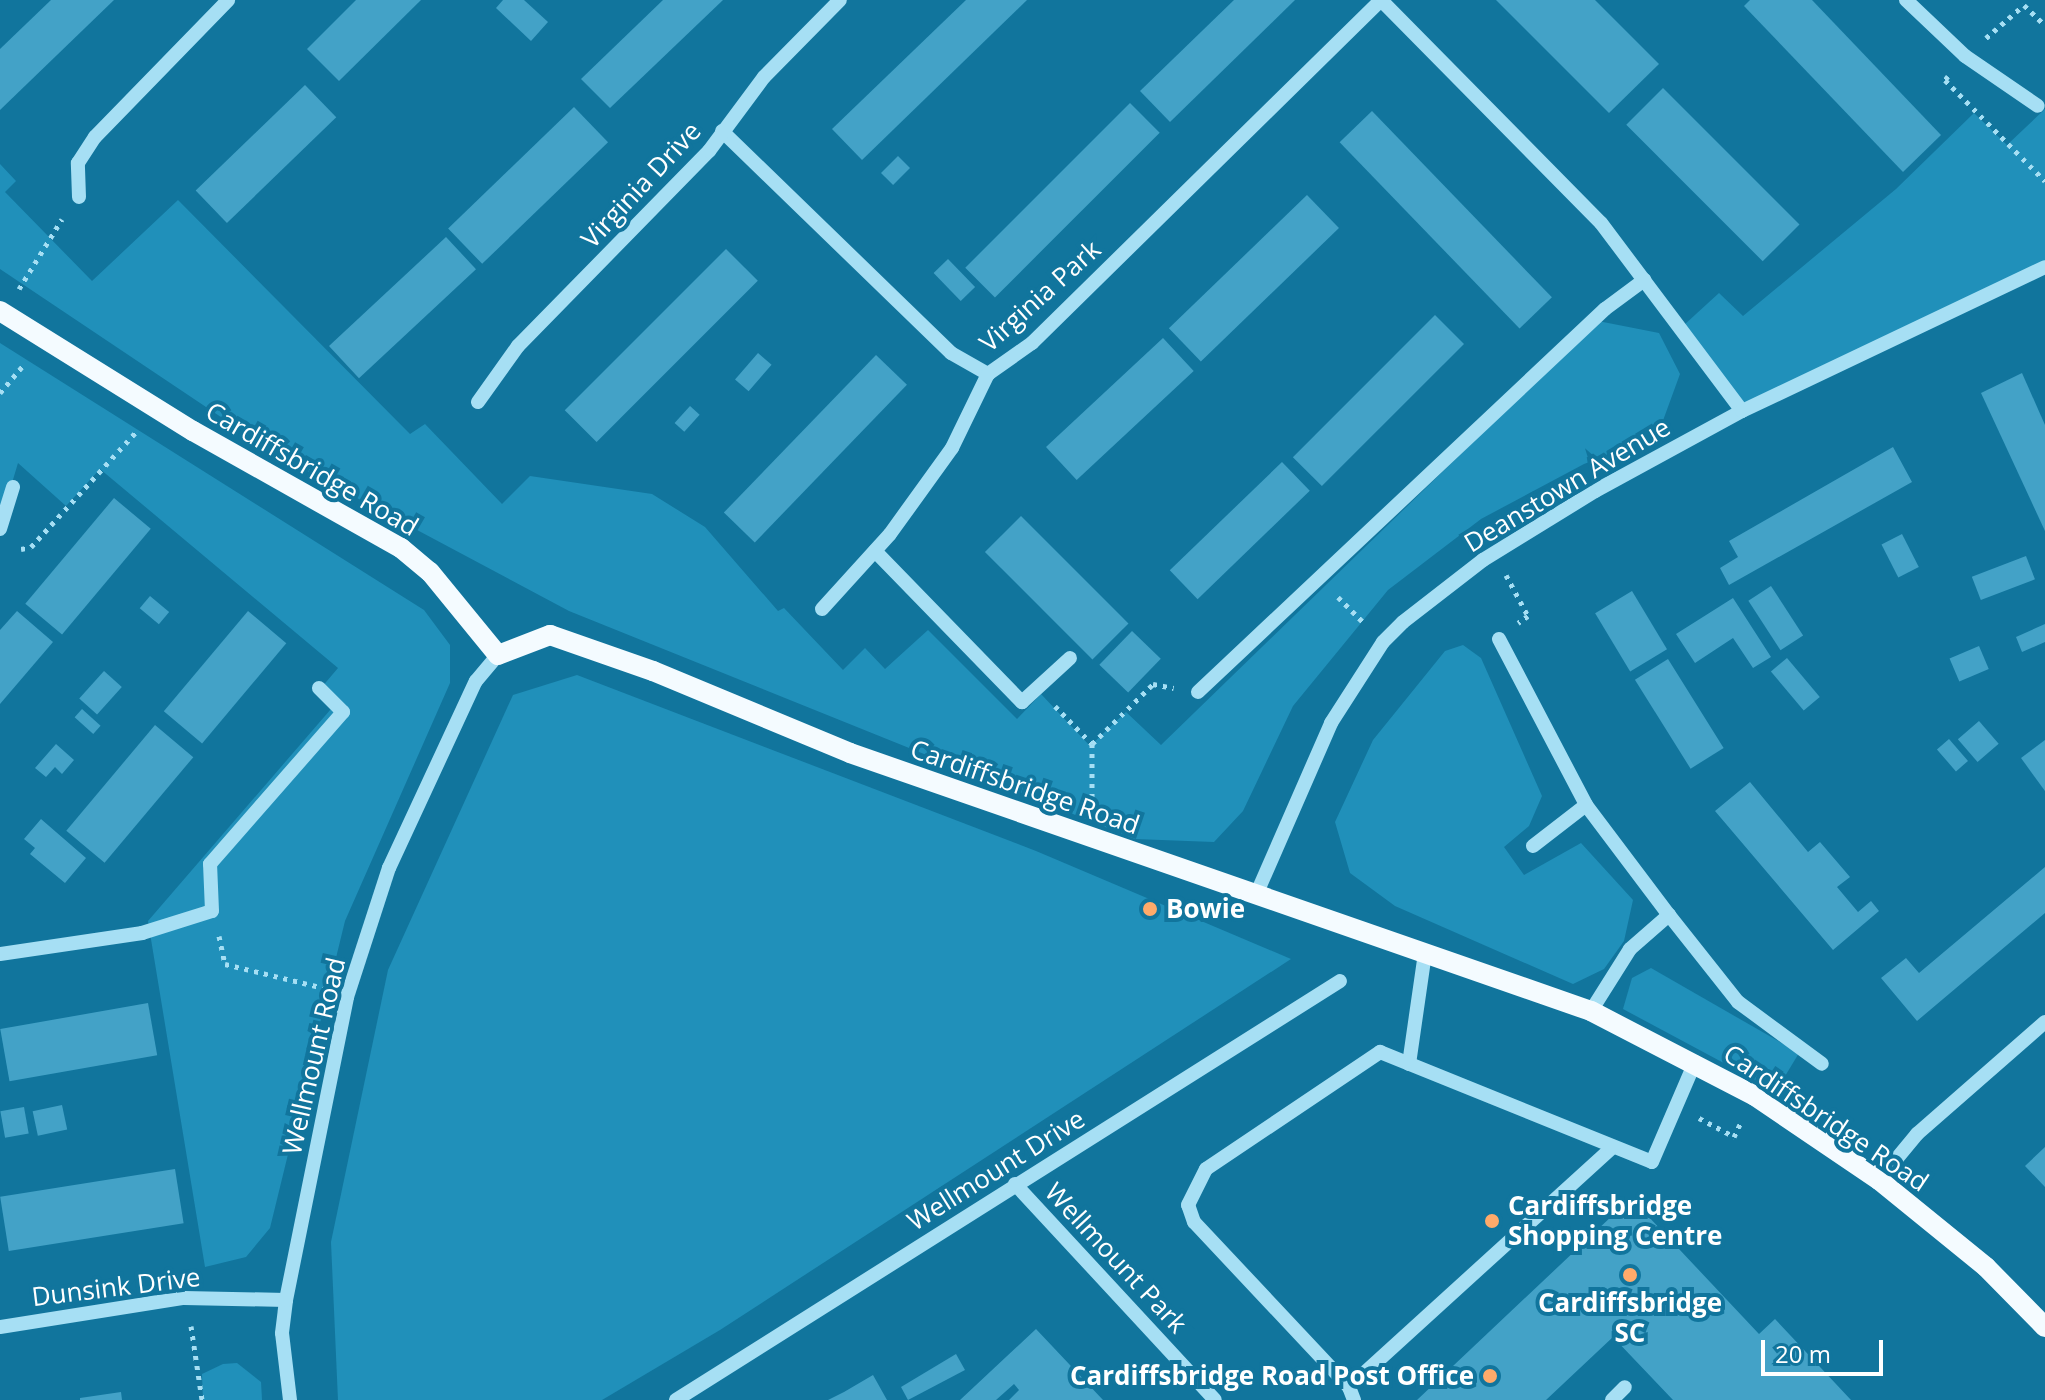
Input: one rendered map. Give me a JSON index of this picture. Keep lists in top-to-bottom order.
{
  "streets": {
    "main road": ["Cardiffsbridge Road"],
    "street": [
      "Virginia Drive",
      "Virginia Park",
      "Deanstown Avenue",
      "Wellmount Road",
      "Wellmount Drive",
      "Wellmount Park",
      "Dunsink Drive"
    ]
  },
  "crossings": [
    ["Virginia Drive", "Virginia Park"],
    ["Virginia Park", "Deanstown Avenue"],
    ["Cardiffsbridge Road", "Deanstown Avenue"],
    ["Cardiffsbridge Road", "Wellmount Road"],
    ["Wellmount Road", "Dunsink Drive"],
    ["Wellmount Drive", "Wellmount Park"]
  ],
  "places": [
    "Bowie",
    "Cardiffsbridge Shopping Centre",
    "Cardiffsbridge SC",
    "Cardiffsbridge Road Post Office"
  ],
  "scale_bar": "20 m"
}
